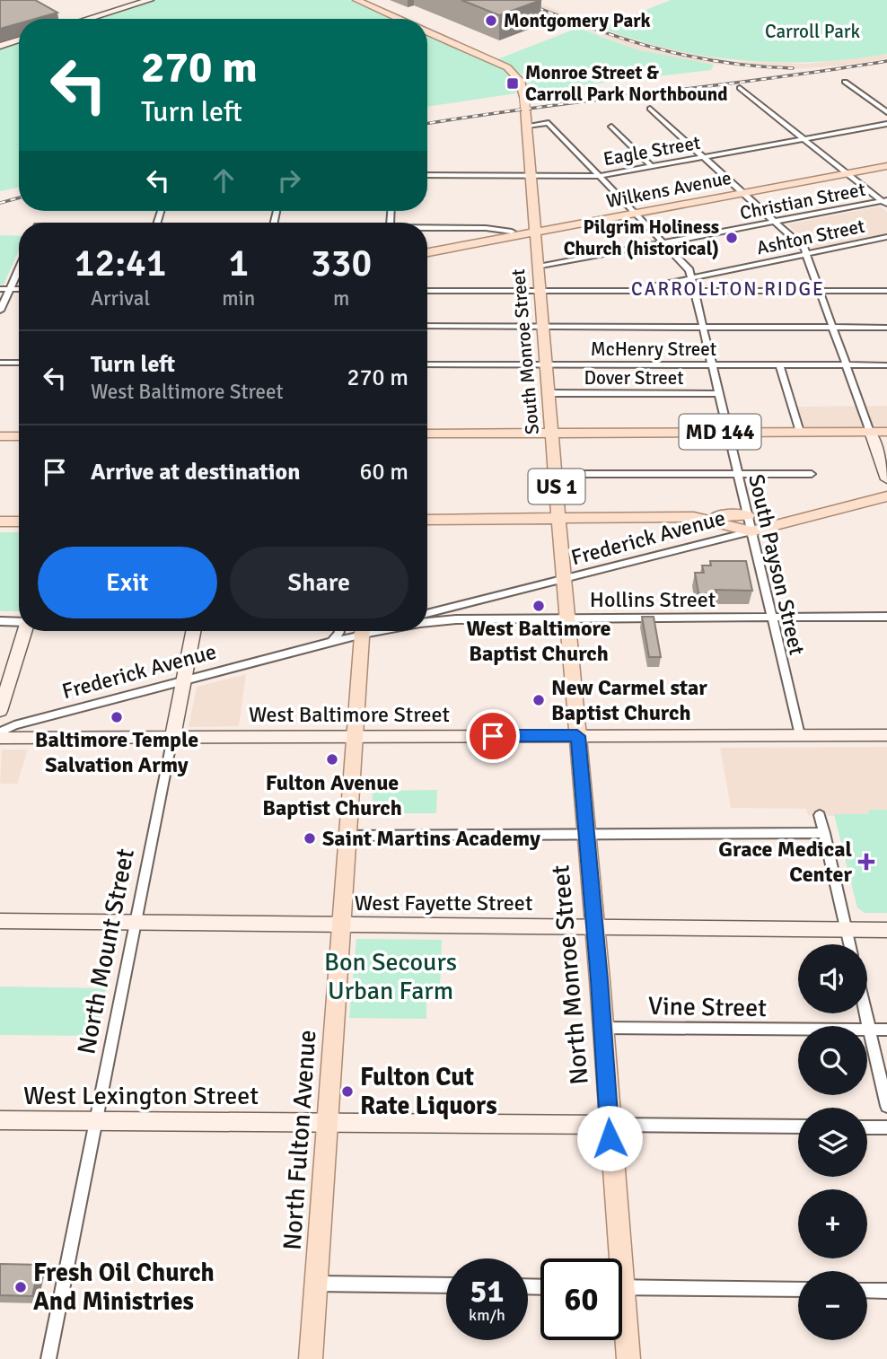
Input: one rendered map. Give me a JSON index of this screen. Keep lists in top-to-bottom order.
{
  "streets": {
    "main road": [
      "Wilkens Avenue",
      "South Monroe Street",
      "MD 144",
      "US 1",
      "Frederick Avenue",
      "North Monroe Street",
      "North Fulton Avenue"
    ],
    "street": [
      "Eagle Street",
      "Christian Street",
      "Ashton Street",
      "McHenry Street",
      "Dover Street",
      "South Payson Street",
      "Hollins Street",
      "West Baltimore Street",
      "West Fayette Street",
      "North Mount Street",
      "Vine Street",
      "West Lexington Street"
    ]
  },
  "crossings": [
    ["Eagle Street", "South Monroe Street"],
    ["Eagle Street", "South Payson Street"],
    ["Wilkens Avenue", "South Monroe Street"],
    ["Wilkens Avenue", "South Payson Street"],
    ["Christian Street", "South Monroe Street"],
    ["Christian Street", "South Payson Street"],
    ["Ashton Street", "South Payson Street"],
    ["McHenry Street", "South Monroe Street"],
    ["McHenry Street", "South Payson Street"],
    ["South Monroe Street", "Dover Street"],
    ["South Monroe Street", "MD 144"],
    ["South Monroe Street", "Frederick Avenue"],
    ["South Monroe Street", "South Payson Street"],
    ["South Monroe Street", "Hollins Street"],
    ["South Monroe Street", "West Baltimore Street"],
    ["South Monroe Street", "North Monroe Street"],
    ["Dover Street", "South Payson Street"],
    ["MD 144", "South Payson Street"],
    ["Frederick Avenue", "South Payson Street"],
    ["South Payson Street", "Hollins Street"],
    ["South Payson Street", "West Baltimore Street"],
    ["West Baltimore Street", "North Mount Street"],
    ["West Baltimore Street", "North Monroe Street"],
    ["West Baltimore Street", "North Fulton Avenue"],
    ["West Fayette Street", "North Mount Street"],
    ["West Fayette Street", "North Monroe Street"],
    ["West Fayette Street", "North Fulton Avenue"],
    ["North Mount Street", "West Lexington Street"],
    ["North Monroe Street", "Vine Street"],
    ["North Monroe Street", "West Lexington Street"],
    ["West Lexington Street", "North Fulton Avenue"]
  ],
  "districts": ["CARROLLTON RIDGE"],
  "parks": ["Carroll Park", "Bon Secours Urban Farm"],
  "places": {
    "other": [
      "Montgomery Park",
      "Pilgrim Holiness Church (historical)",
      "West Baltimore Baptist Church",
      "New Carmel star Baptist Church",
      "Baltimore Temple Salvation Army",
      "Fulton Avenue Baptist Church",
      "Saint Martins Academy",
      "Fulton Cut Rate Liquors",
      "Fresh Oil Church And Ministries"
    ],
    "transit": ["Monroe Street & Carroll Park Northbound"],
    "health": ["Grace Medical Center"]
  },
  "page": {
    "turn": ["270 m", "Turn left"],
    "eta": [
      "12:41",
      "Arrival",
      "1",
      "min",
      "330",
      "m"
    ],
    "list": [
      {
        "name": "Turn left",
        "note": "West Baltimore Street",
        "value": "270 m"
      },
      {
        "name": "Arrive at destination",
        "value": "60 m"
      }
    ],
    "buttons": ["Exit", "Share"],
    "map_buttons": ["+", "−"],
    "speed": "51 km/h",
    "limit": "60"
  }
}
